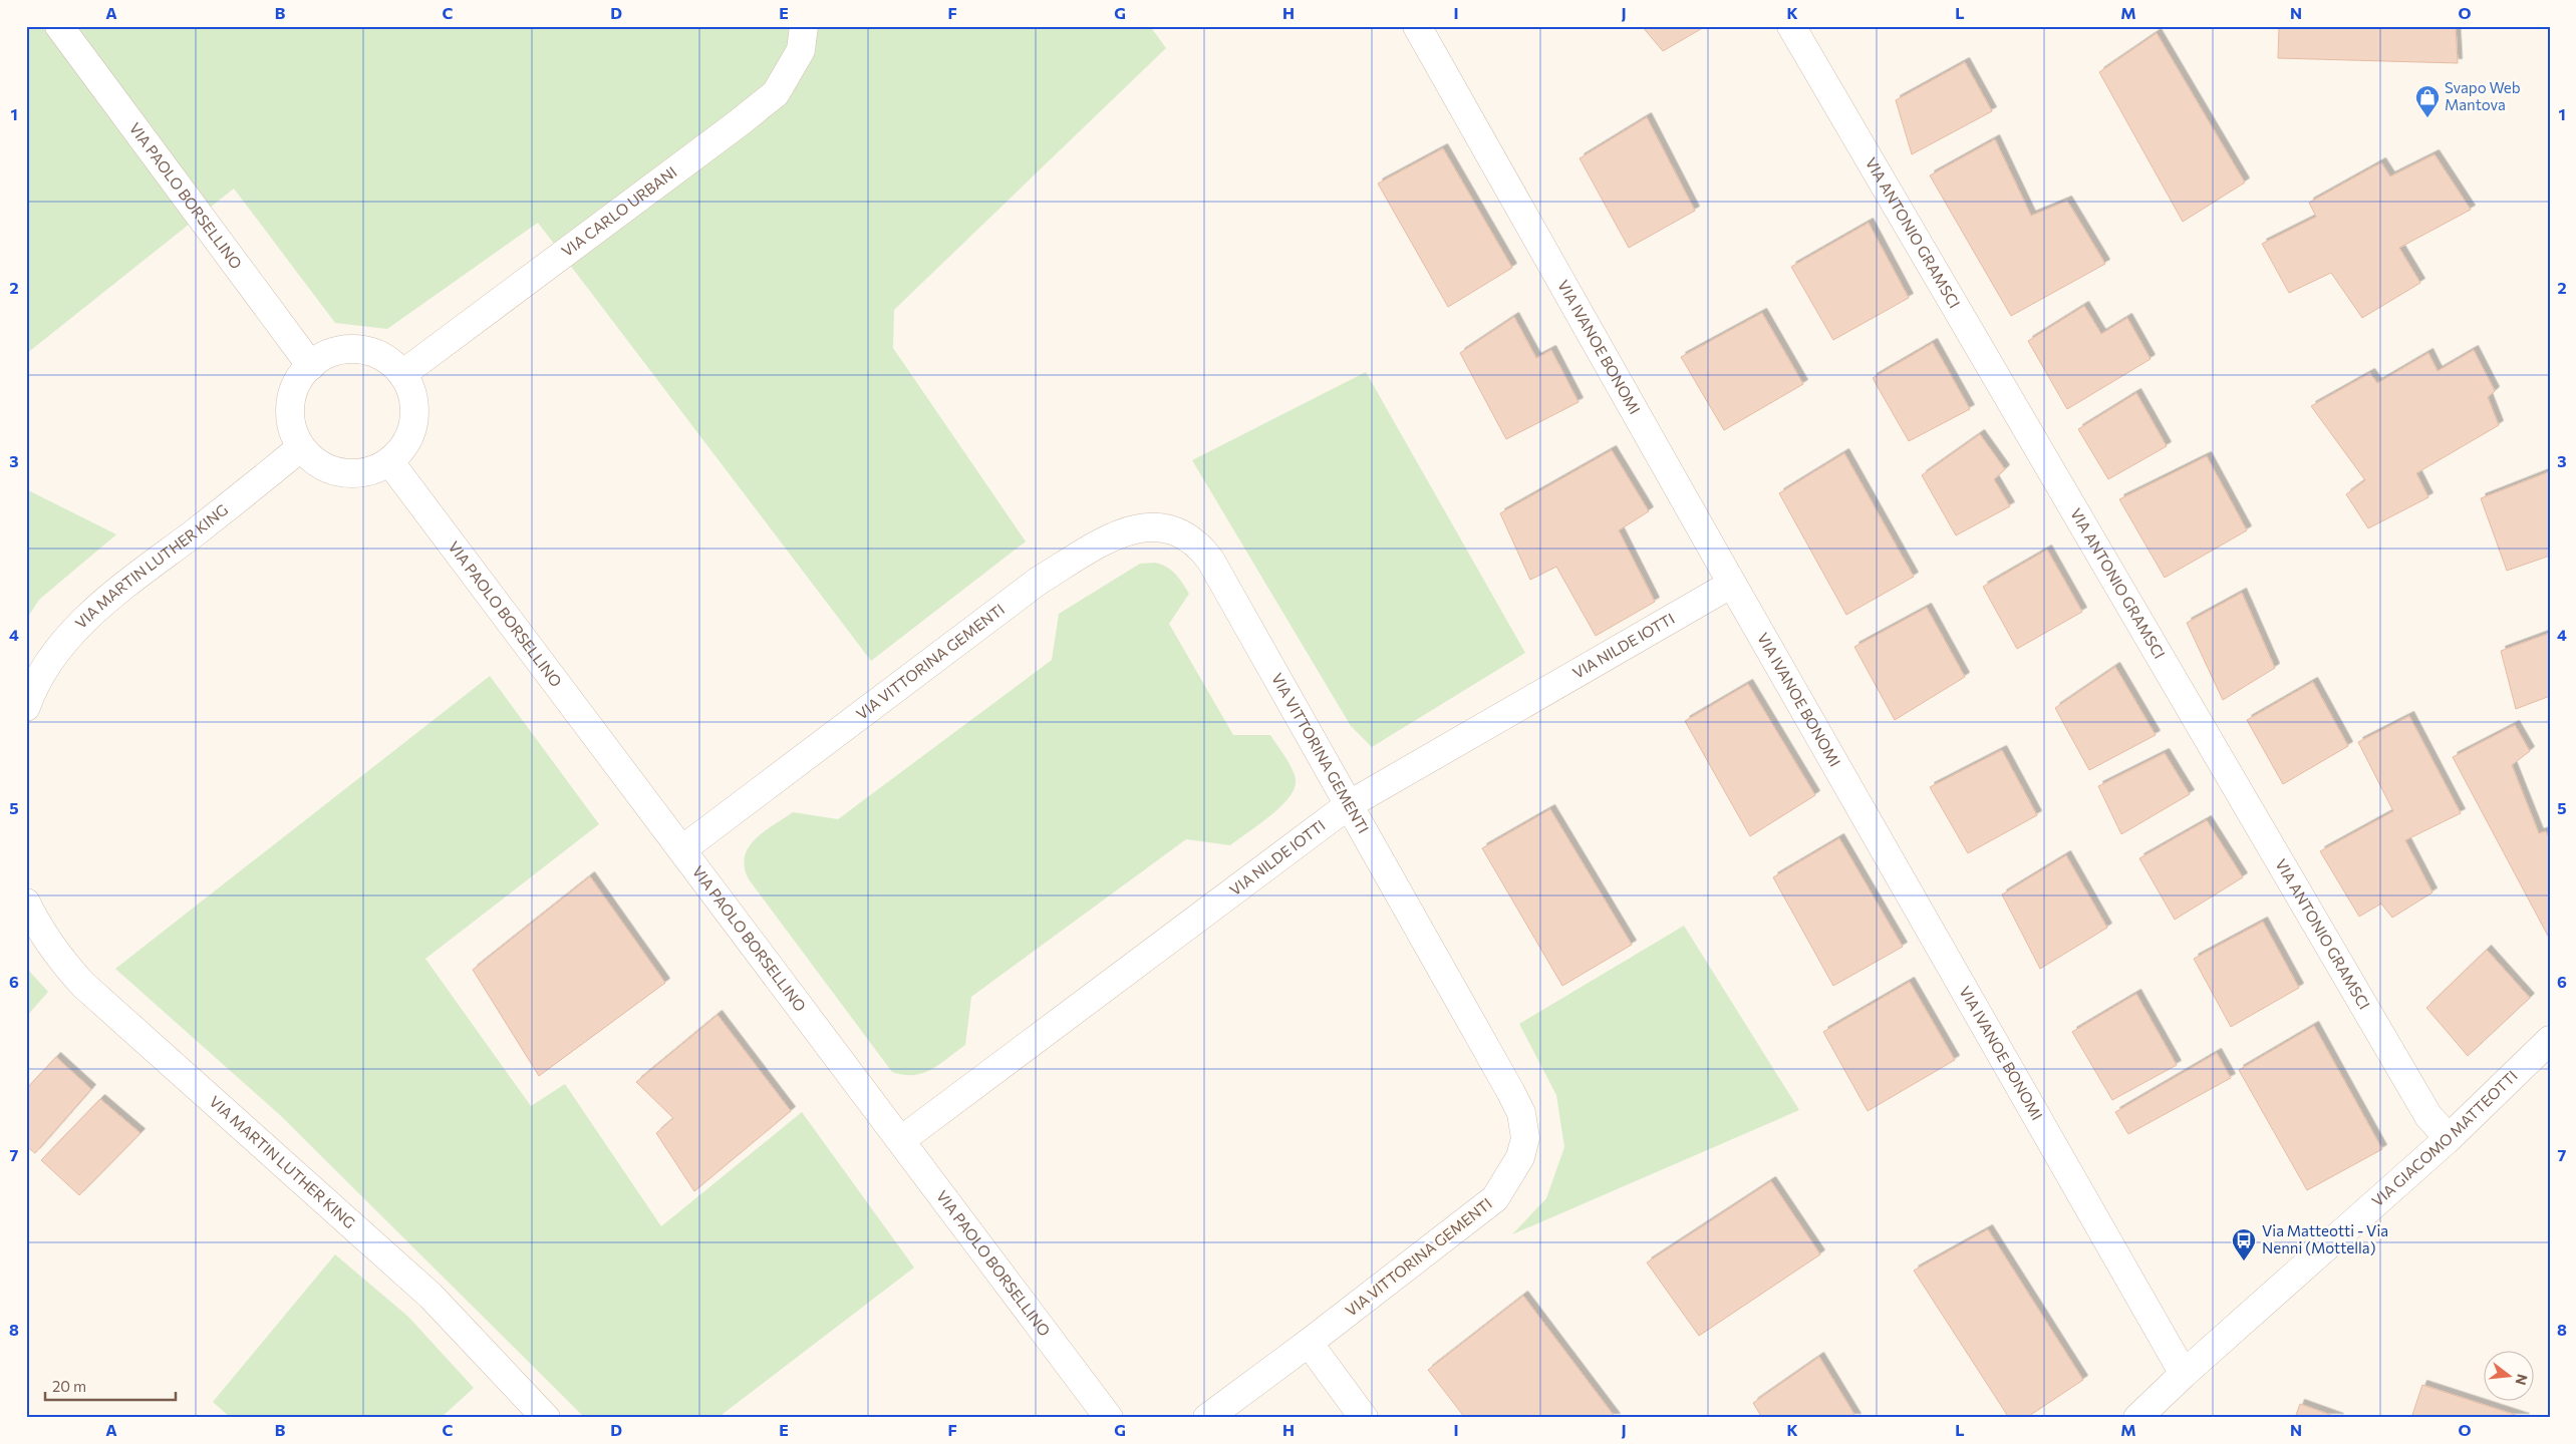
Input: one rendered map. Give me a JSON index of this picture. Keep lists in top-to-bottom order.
{
  "streets": {
    "street": [
      "VIA PAOLO BORSELLINO",
      "VIA CARLO URBANI",
      "VIA ANTONIO GRAMSCI",
      "VIA IVANOE BONOMI",
      "VIA MARTIN LUTHER KING",
      "VIA NILDE IOTTI",
      "VIA VITTORINA GEMENTI",
      "VIA GIACOMO MATTEOTTI"
    ]
  },
  "crossings": [
    ["VIA PAOLO BORSELLINO", "VIA CARLO URBANI"],
    ["VIA PAOLO BORSELLINO", "VIA MARTIN LUTHER KING"],
    ["VIA PAOLO BORSELLINO", "VIA NILDE IOTTI"],
    ["VIA PAOLO BORSELLINO", "VIA VITTORINA GEMENTI"],
    ["VIA CARLO URBANI", "VIA MARTIN LUTHER KING"],
    ["VIA ANTONIO GRAMSCI", "VIA GIACOMO MATTEOTTI"],
    ["VIA IVANOE BONOMI", "VIA NILDE IOTTI"],
    ["VIA IVANOE BONOMI", "VIA GIACOMO MATTEOTTI"],
    ["VIA NILDE IOTTI", "VIA VITTORINA GEMENTI"]
  ],
  "places": {
    "shop": ["Svapo Web Mantova"],
    "bus stop": ["Via Matteotti - Via Nenni (Mottella)"]
  },
  "scale_bar": "20 m",
  "north": "right",
  "grid": {
    "columns": [
      "A",
      "B",
      "C",
      "D",
      "E",
      "F",
      "G",
      "H",
      "I",
      "J",
      "K",
      "L",
      "M",
      "N",
      "O"
    ],
    "rows": [
      "1",
      "2",
      "3",
      "4",
      "5",
      "6",
      "7",
      "8"
    ]
  }
}
